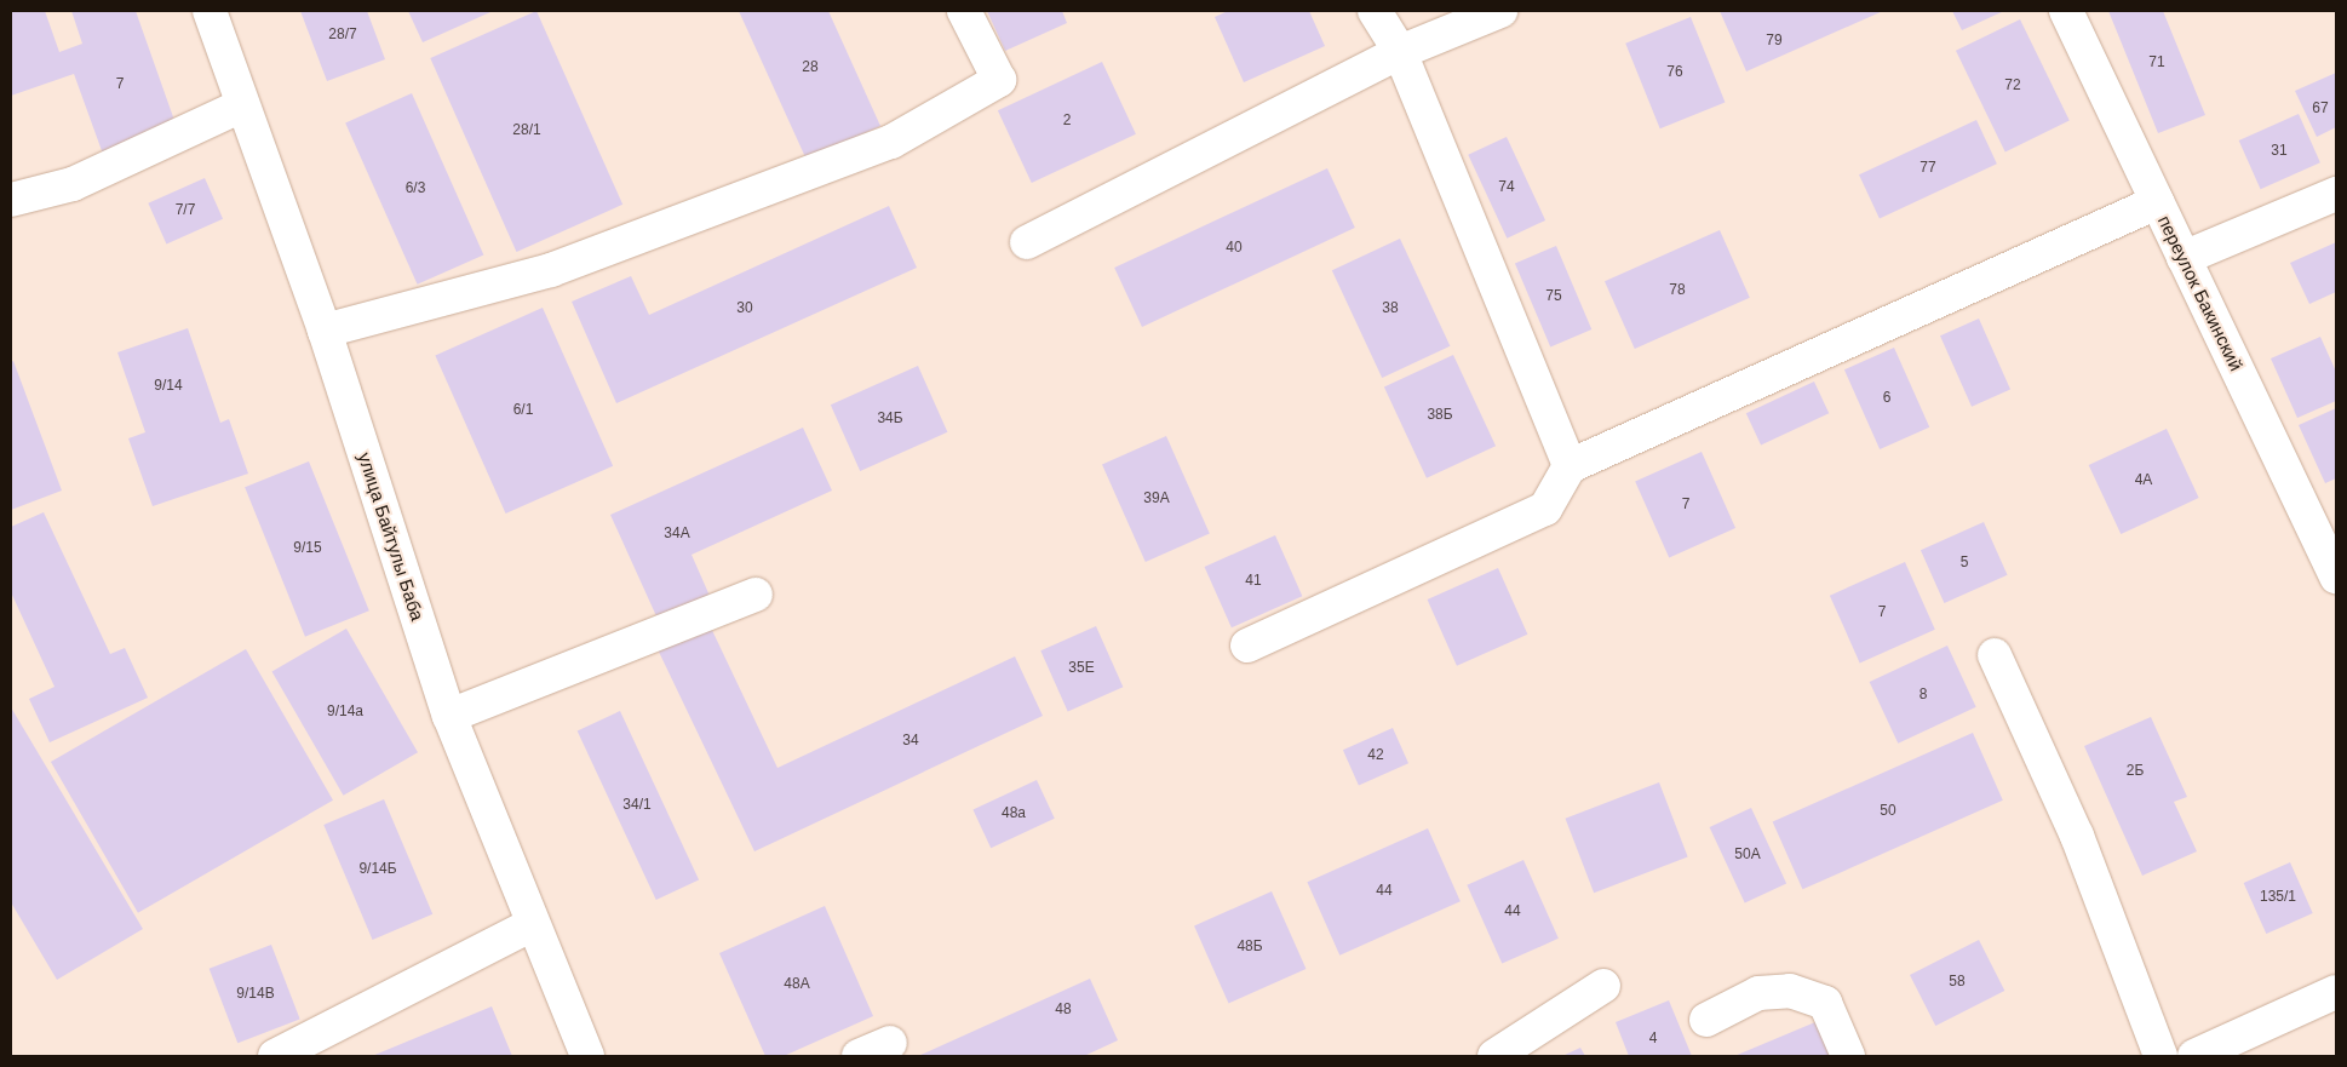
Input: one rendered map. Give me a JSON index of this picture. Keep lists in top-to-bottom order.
{
  "streets": {
    "street": ["переулок Бакинский", "улица Байтулы Баба"]
  },
  "house_numbers": [
    "28/7",
    "79",
    "71",
    "28",
    "76",
    "7",
    "72",
    "67",
    "2",
    "28/1",
    "31",
    "77",
    "74",
    "6/3",
    "7/7",
    "40",
    "78",
    "75",
    "30",
    "38",
    "9/14",
    "6",
    "6/1",
    "38Б",
    "34Б",
    "4А",
    "39А",
    "7",
    "34А",
    "9/15",
    "5",
    "41",
    "7",
    "35Е",
    "8",
    "9/14а",
    "34",
    "42",
    "2Б",
    "34/1",
    "50",
    "48а",
    "50А",
    "9/14Б",
    "44",
    "135/1",
    "44",
    "48Б",
    "58",
    "48А",
    "9/14В",
    "48",
    "4"
  ]
}
